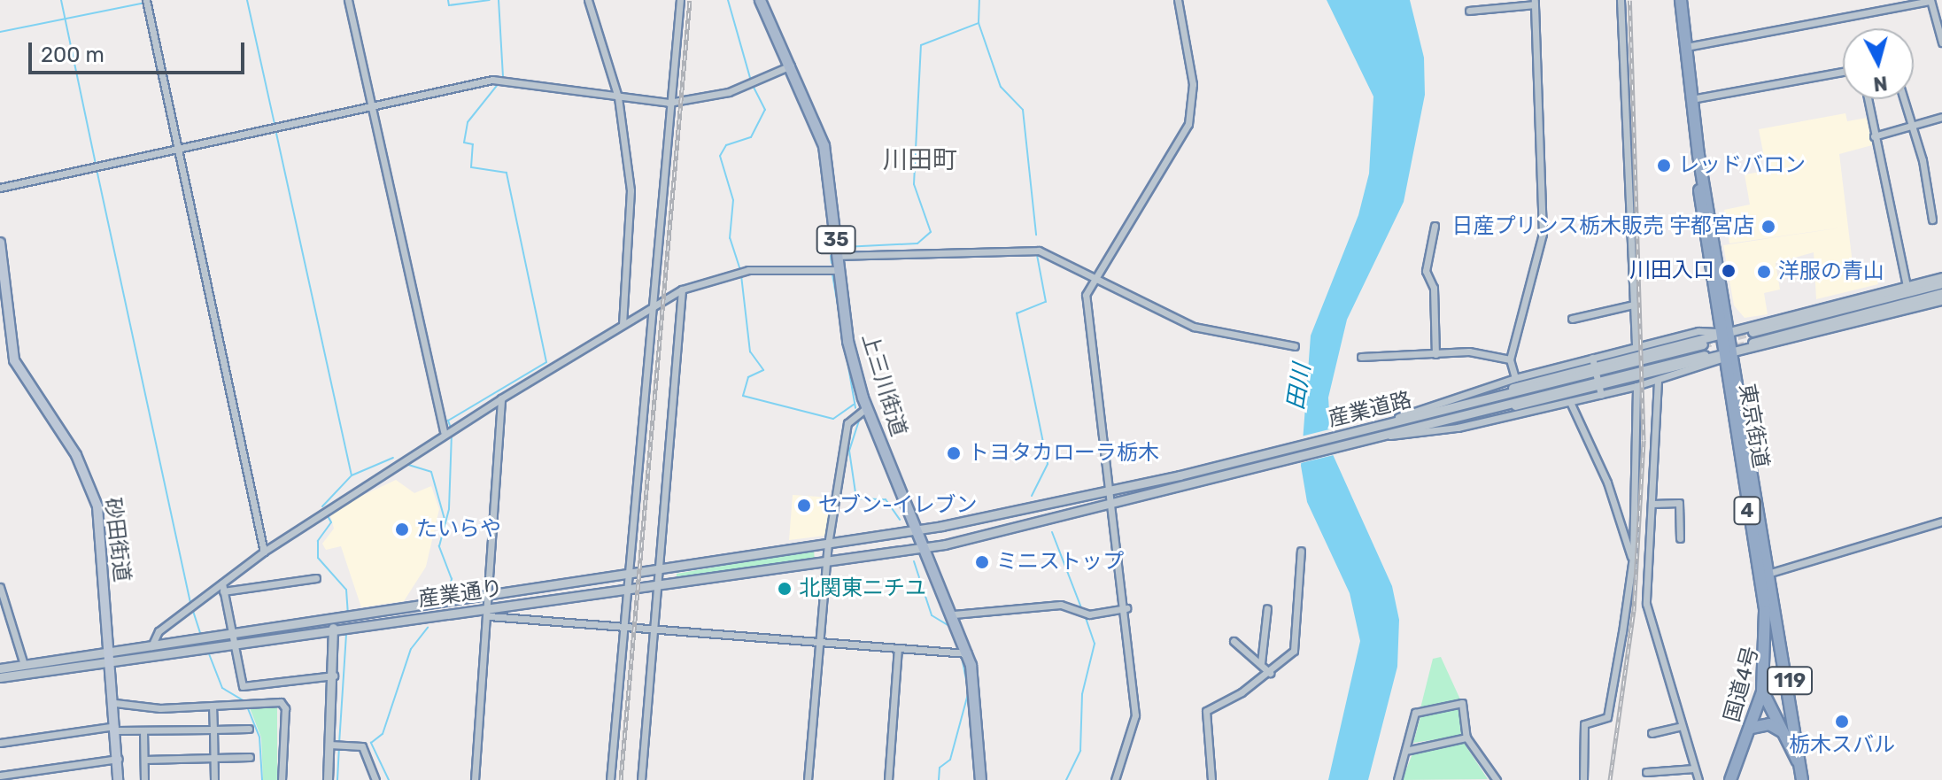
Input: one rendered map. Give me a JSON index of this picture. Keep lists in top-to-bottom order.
{
  "streets": {
    "highway": [
      "東京街道",
      "4",
      "119",
      "国道4号"
    ],
    "main road": ["35", "上三川街道", "砂田街道"],
    "street": ["産業道路", "産業通り"]
  },
  "crossings": [
    ["上三川街道", "産業道路"],
    ["上三川街道", "産業通り"],
    ["産業道路", "産業通り"],
    ["東京街道", "国道4号"],
    ["砂田街道", "産業通り"]
  ],
  "districts": ["川田町"],
  "water": ["田川"],
  "places": [
    "レッドバロン",
    "日産プリンス栃木販売 宇都宮店",
    "川田入口",
    "洋服の青山",
    "トヨタカローラ栃木",
    "セブン-イレブン",
    "たいらや",
    "ミニストップ",
    "北関東ニチユ",
    "栃木スバル"
  ],
  "scale_bar": "200 m",
  "north": "bottom"
}
